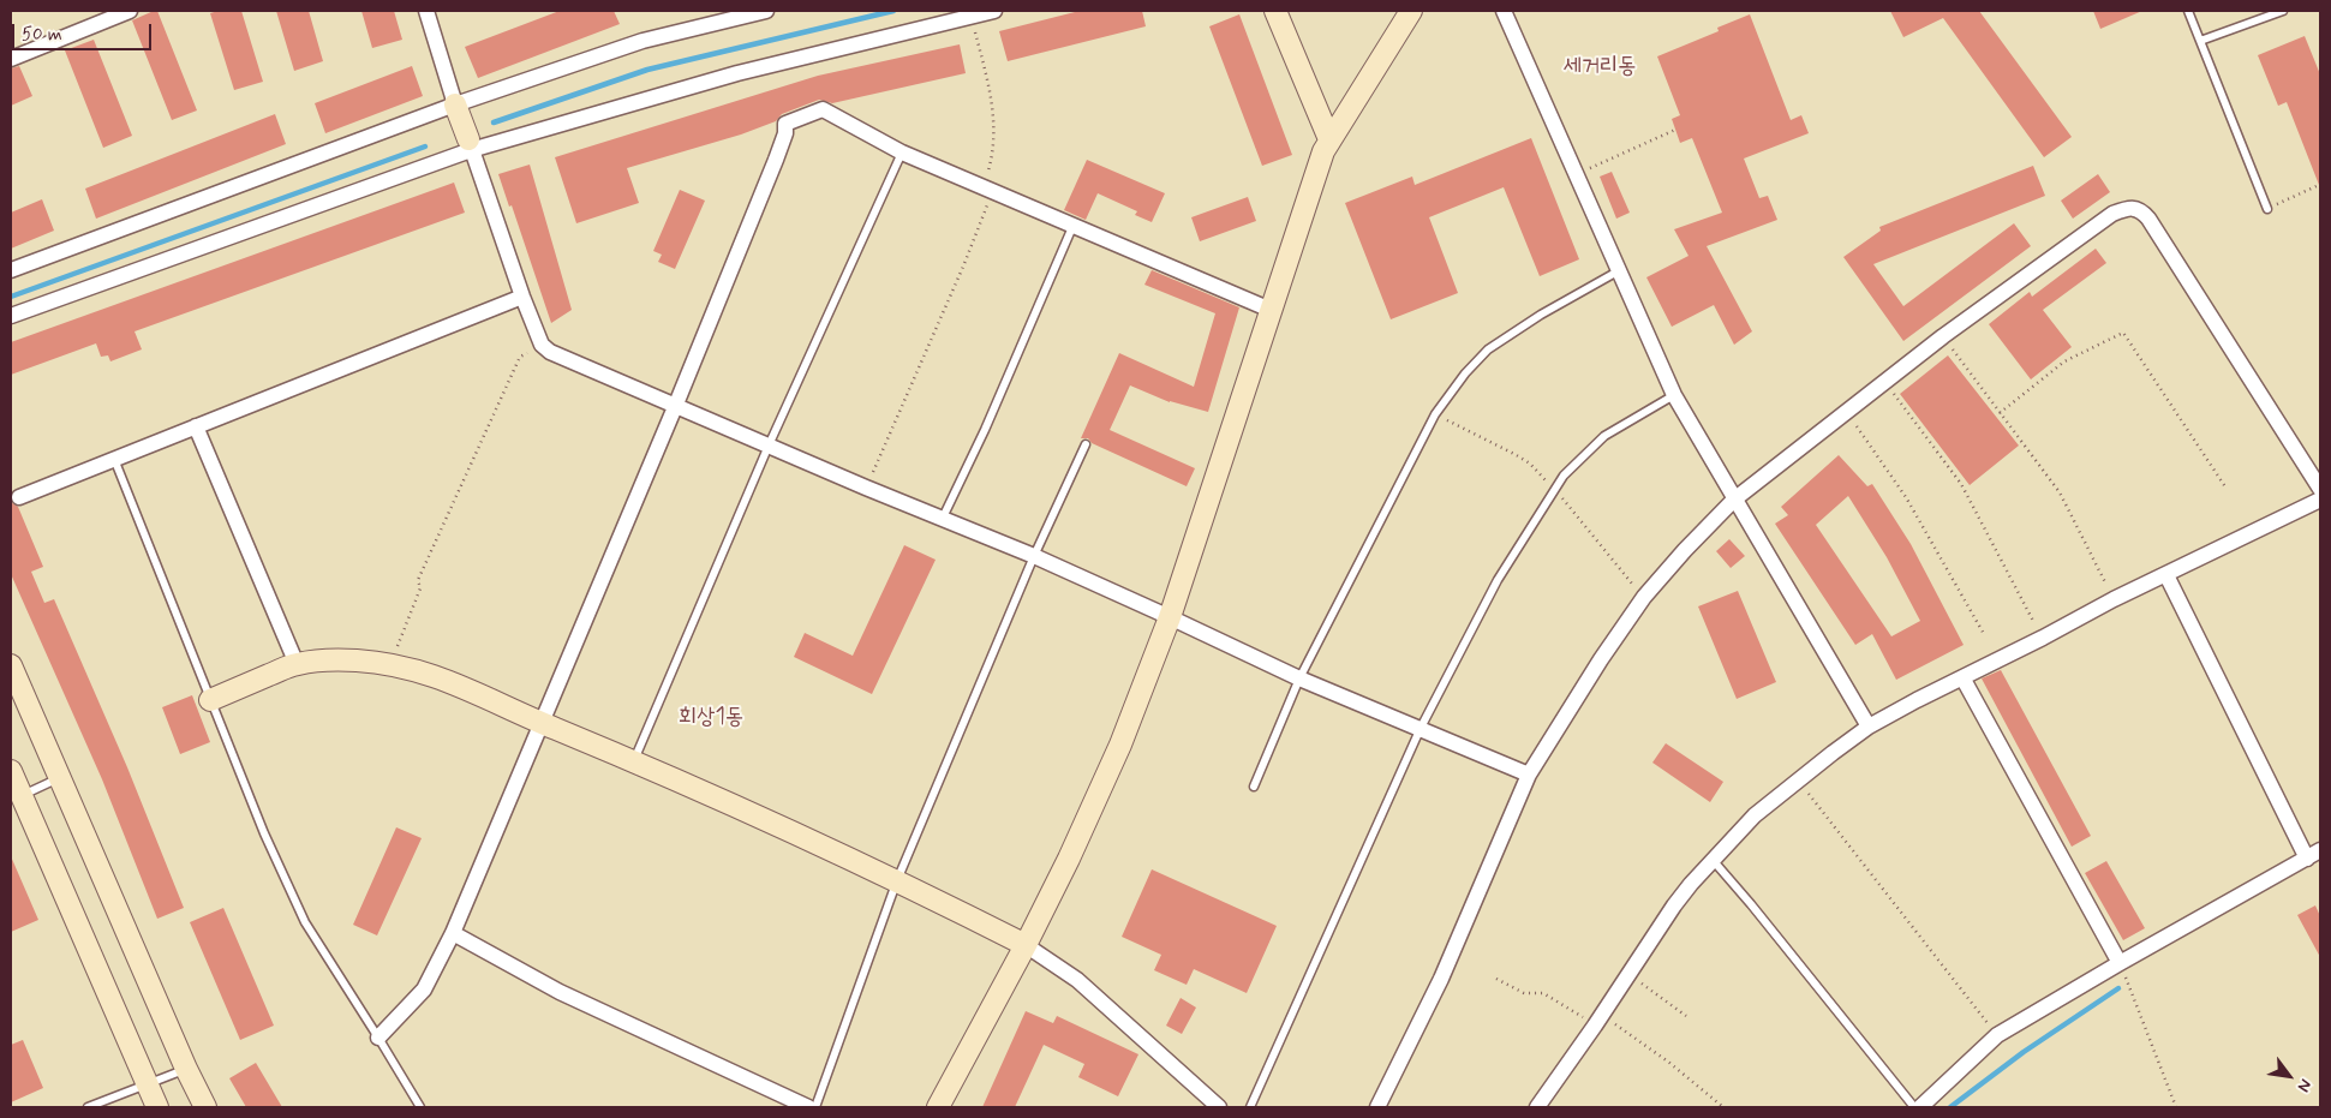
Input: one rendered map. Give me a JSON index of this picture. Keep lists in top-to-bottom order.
{
  "districts": ["세거리동", "회상1동"],
  "scale_bar": "50 m",
  "north": "bottom right"
}
